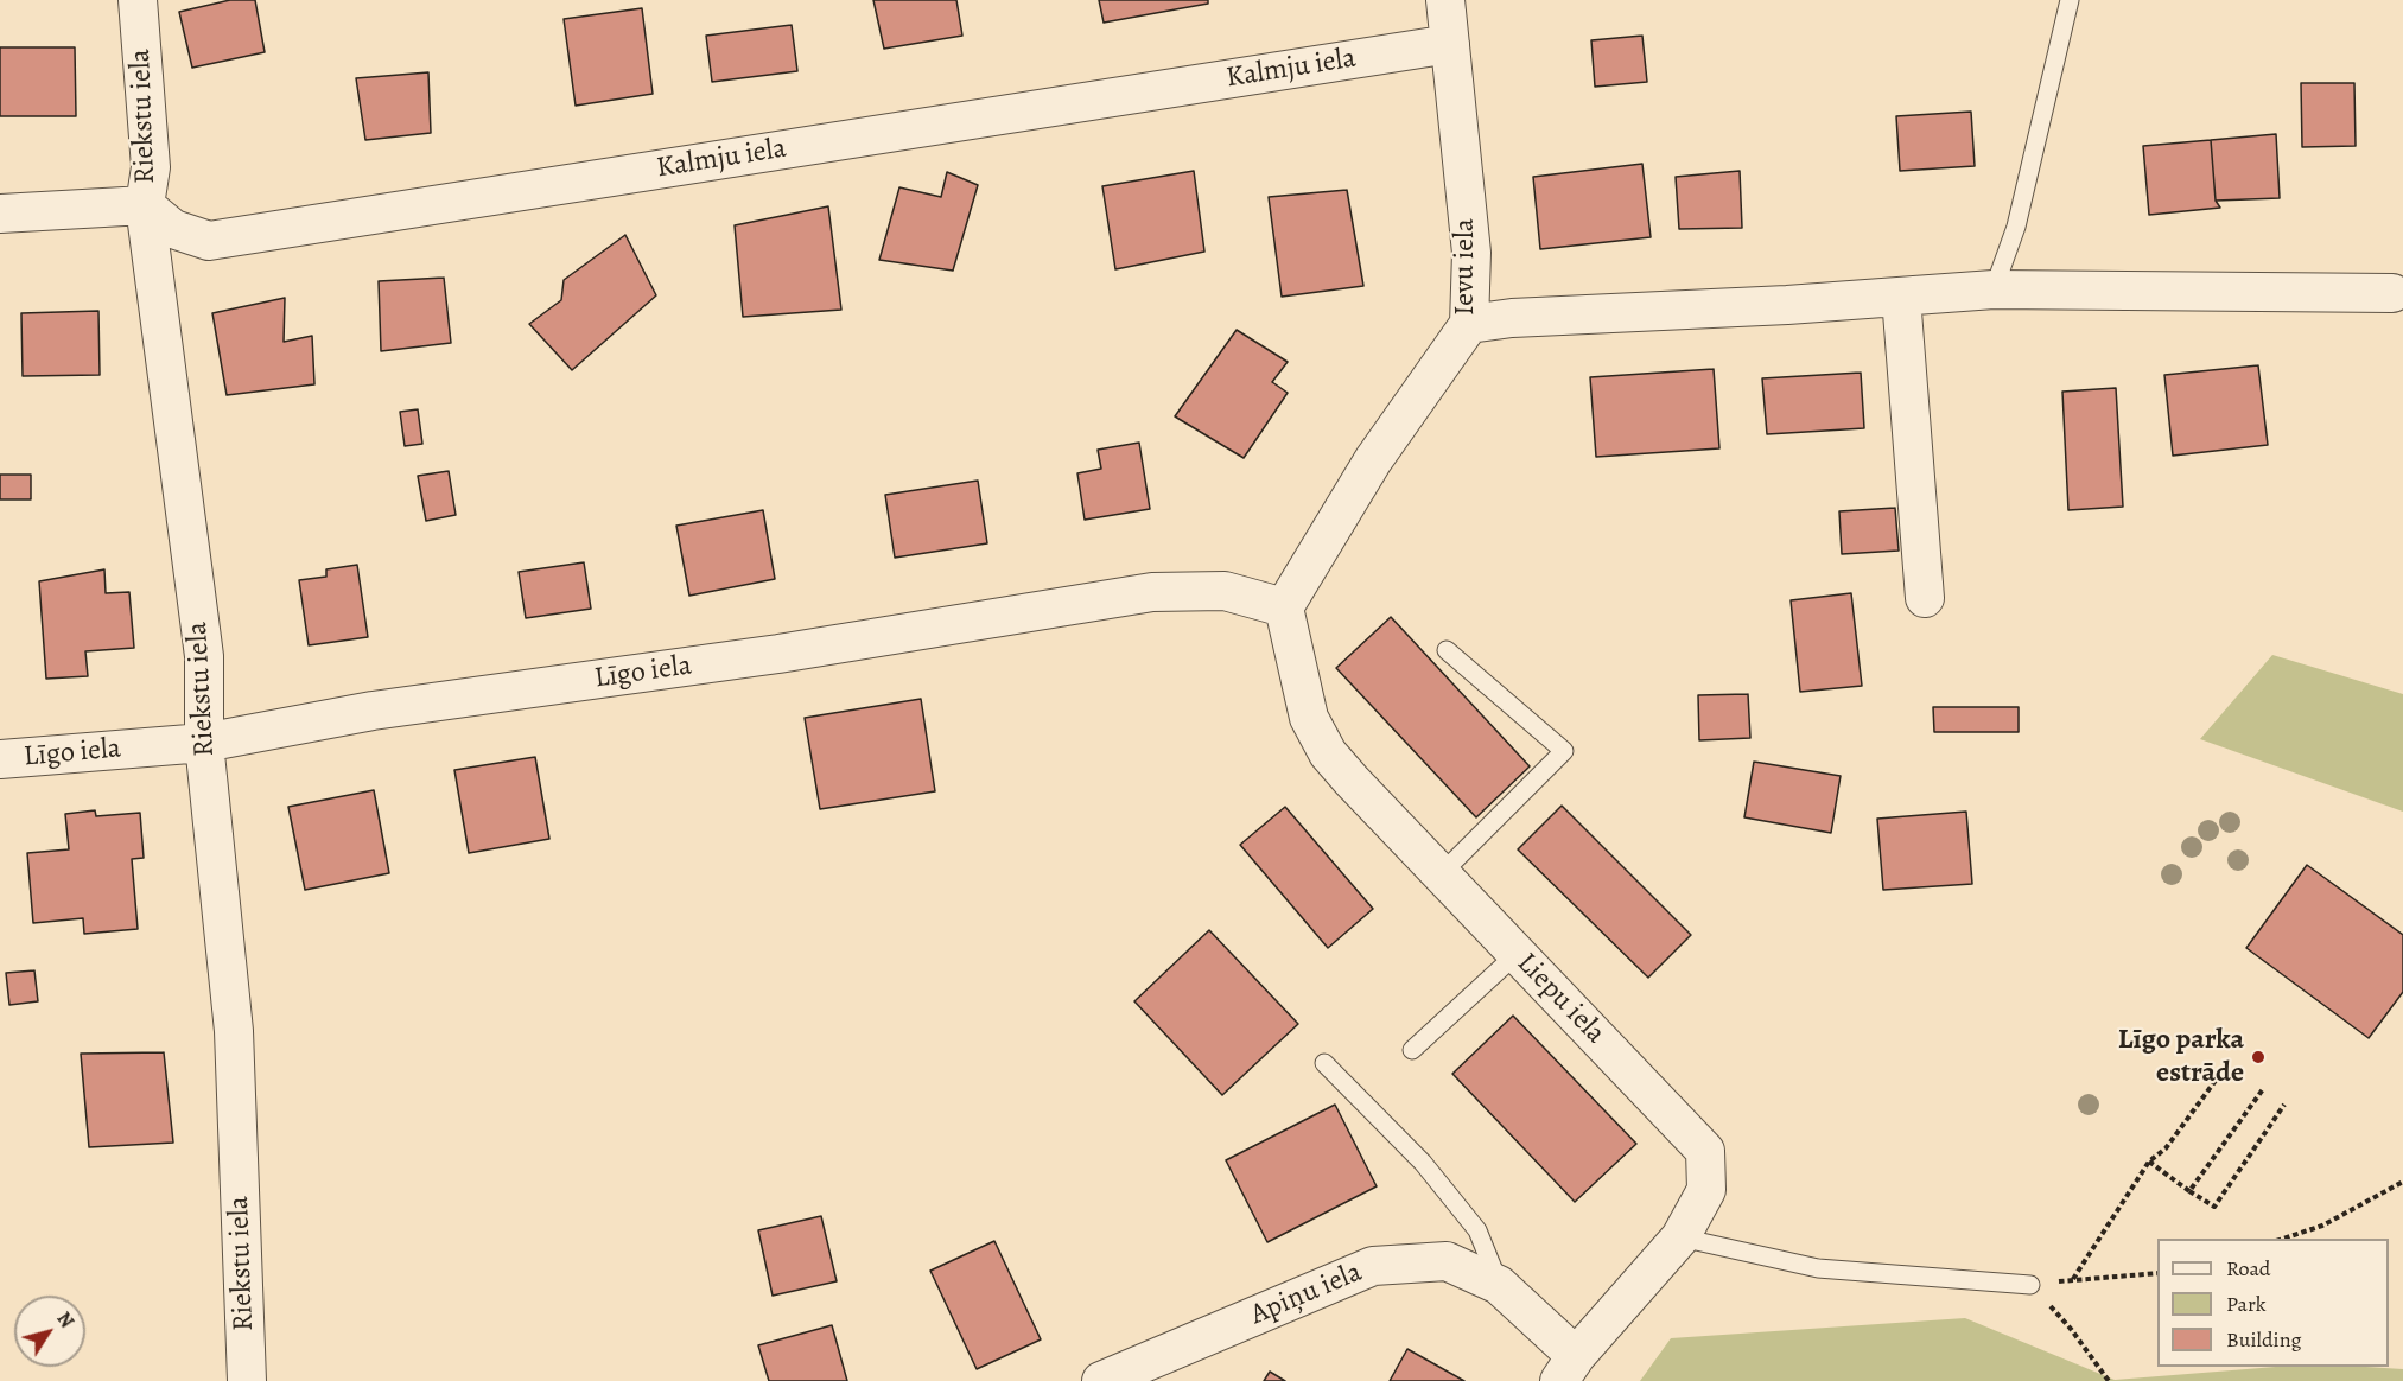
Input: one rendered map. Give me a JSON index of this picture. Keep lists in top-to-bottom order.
{
  "streets": {
    "street": [
      "Kalmju iela",
      "Riekstu iela",
      "Ievu iela",
      "Līgo iela",
      "Liepu iela",
      "Apiņu iela"
    ]
  },
  "crossings": [
    ["Kalmju iela", "Riekstu iela"],
    ["Kalmju iela", "Ievu iela"],
    ["Riekstu iela", "Līgo iela"],
    ["Ievu iela", "Līgo iela"],
    ["Ievu iela", "Liepu iela"],
    ["Līgo iela", "Liepu iela"],
    ["Liepu iela", "Apiņu iela"]
  ],
  "places": ["Līgo parka estrāde"],
  "legend": ["Road", "Park", "Building"],
  "north": "top right"
}
